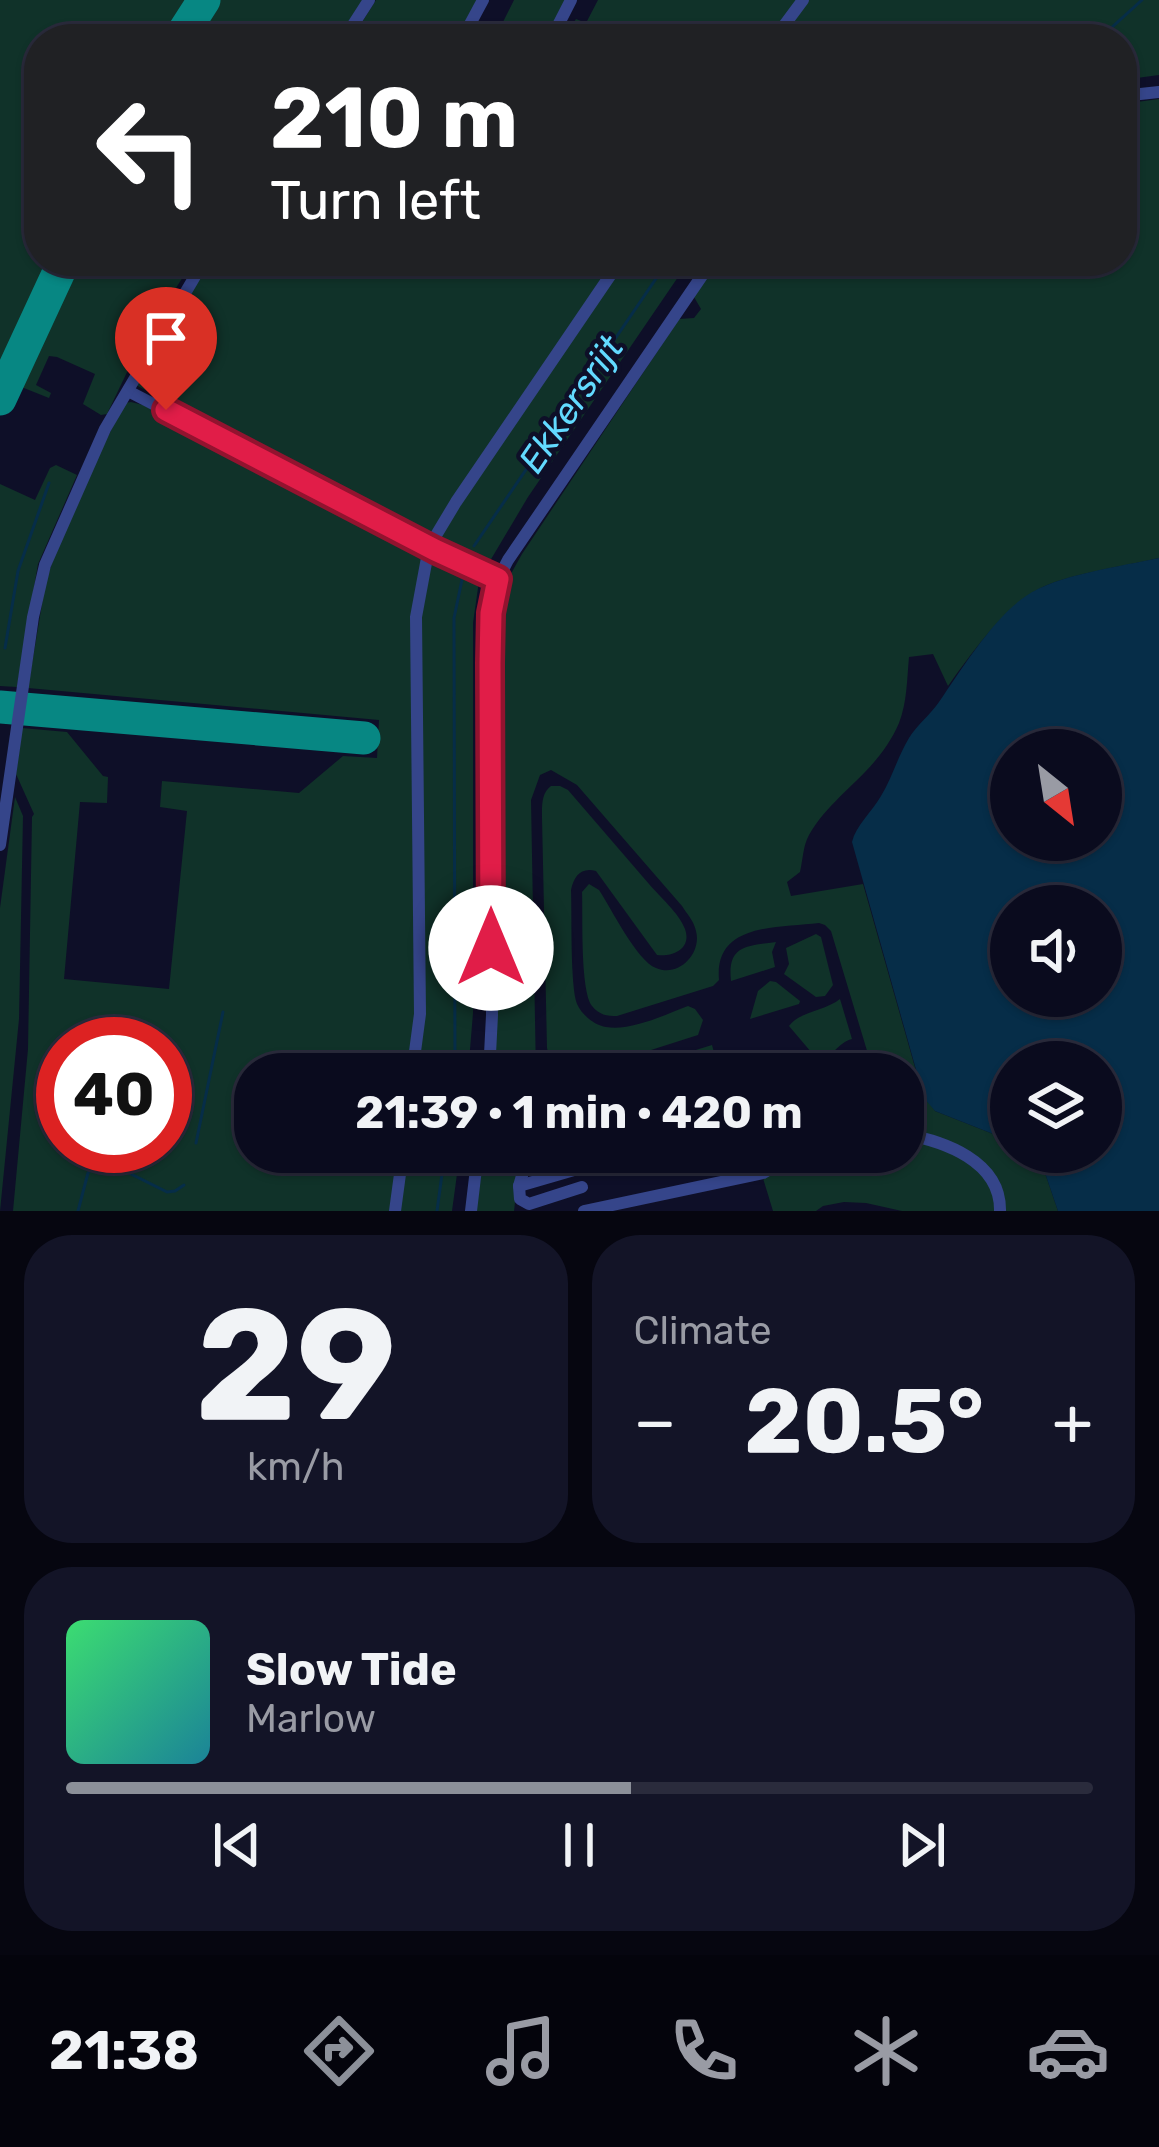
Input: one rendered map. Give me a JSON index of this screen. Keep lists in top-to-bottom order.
{
  "water": ["Ekkersrijt"],
  "north": "bottom right",
  "page": {
    "turn": ["210 m", "Turn left"],
    "limit": "40",
    "trip": "21:39 · 1 min · 420 m",
    "tile": [
      ["29", "km/h"],
      "Climate"
    ],
    "heat": ["−", "20.5°", "+"],
    "song": ["Slow Tide", "Marlow"],
    "tabs": "21:38"
  }
}
